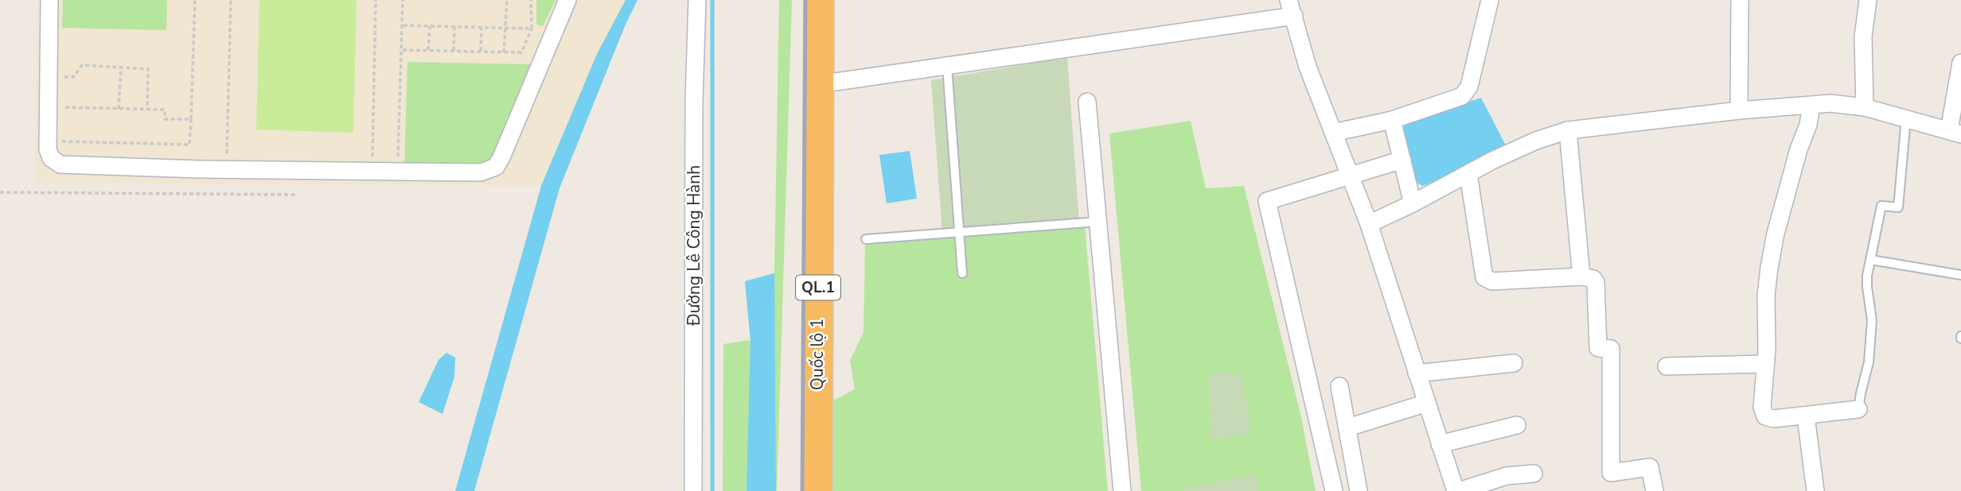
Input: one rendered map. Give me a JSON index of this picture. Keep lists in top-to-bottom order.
{
  "streets": {
    "highway": ["QL.1", "Quốc lộ 1"],
    "street": ["Đường Lê Công Hành"]
  },
  "crossings": [
    ["QL.1", "Quốc lộ 1"]
  ]
}
